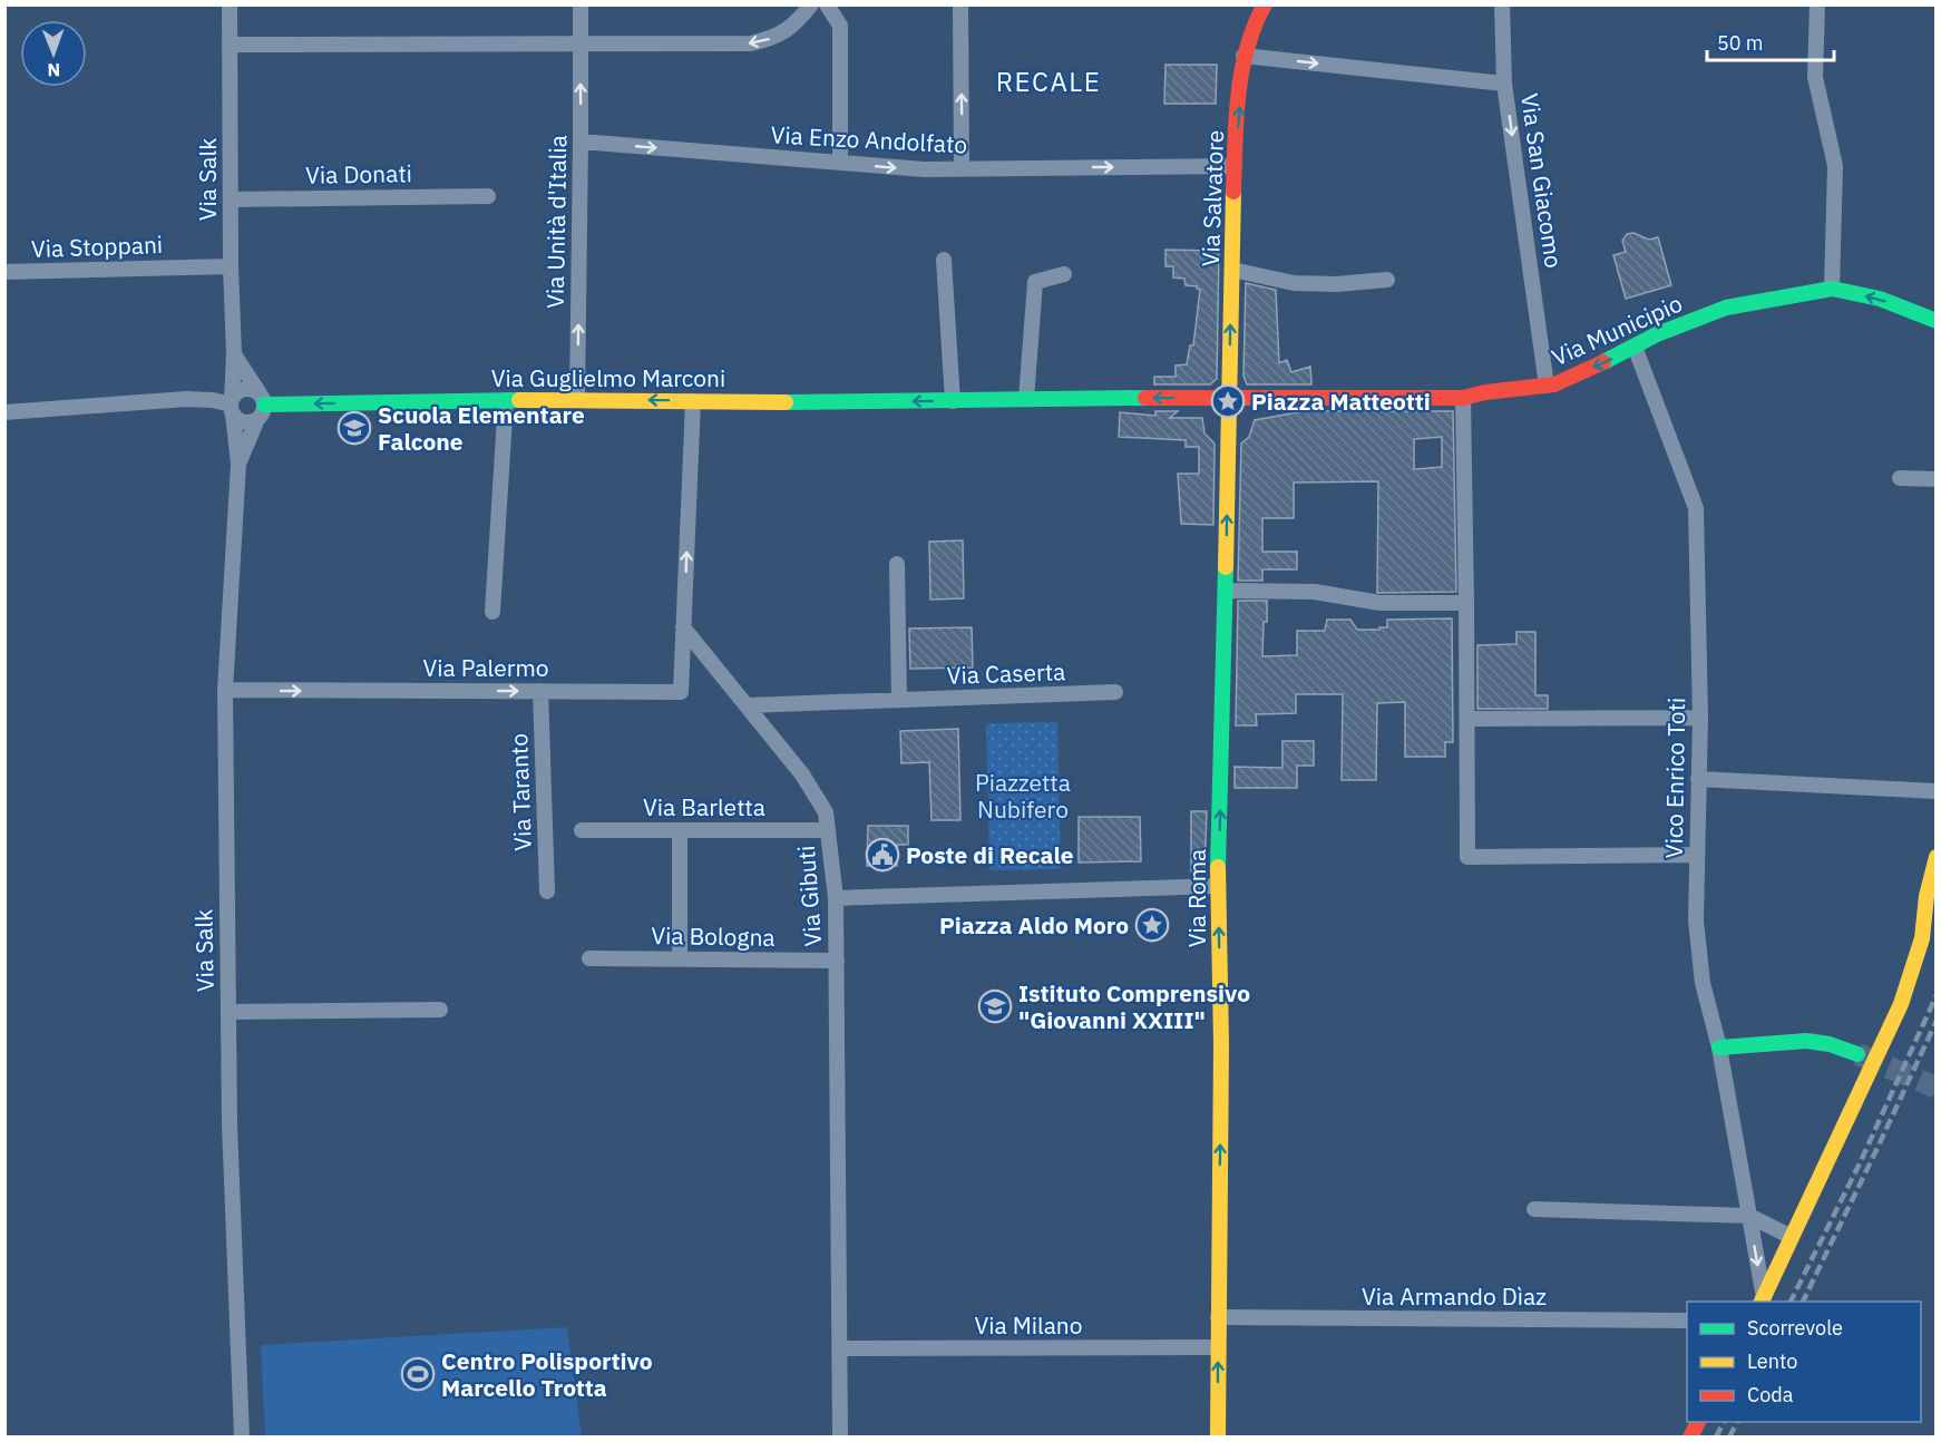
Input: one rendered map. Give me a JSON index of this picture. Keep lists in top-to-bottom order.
{
  "streets": {
    "street": [
      "Via Enzo Andolfato",
      "Via Donati",
      "Via Salk",
      "Via San Giacomo",
      "Via Salvatore",
      "Via Unità d'Italia",
      "Via Stoppani",
      "Via Municipio",
      "Via Guglielmo Marconi",
      "Via Palermo",
      "Via Caserta",
      "Vico Enrico Toti",
      "Via Taranto",
      "Via Barletta",
      "Via Gibuti",
      "Via Roma",
      "Via Bologna",
      "Via Armando Dìaz",
      "Via Milano"
    ]
  },
  "crossings": [
    ["Via Enzo Andolfato", "Via Salvatore"],
    ["Via Enzo Andolfato", "Via Unità d'Italia"],
    ["Via Donati", "Via Salk"],
    ["Via Salk", "Via Stoppani"],
    ["Via Salk", "Via Guglielmo Marconi"],
    ["Via Salk", "Via Palermo"],
    ["Via San Giacomo", "Via Salvatore"],
    ["Via San Giacomo", "Via Municipio"],
    ["Via Salvatore", "Via Municipio"],
    ["Via Salvatore", "Via Guglielmo Marconi"],
    ["Via Salvatore", "Via Roma"],
    ["Via Unità d'Italia", "Via Guglielmo Marconi"],
    ["Via Municipio", "Via Guglielmo Marconi"],
    ["Via Municipio", "Vico Enrico Toti"],
    ["Via Municipio", "Via Roma"],
    ["Via Guglielmo Marconi", "Via Roma"],
    ["Via Palermo", "Via Taranto"],
    ["Via Palermo", "Via Gibuti"],
    ["Via Caserta", "Via Gibuti"],
    ["Via Barletta", "Via Gibuti"],
    ["Via Gibuti", "Via Bologna"],
    ["Via Gibuti", "Via Milano"],
    ["Via Roma", "Via Armando Dìaz"],
    ["Via Roma", "Via Milano"]
  ],
  "one_way": [
    "Via Salvatore",
    "Via Unità d'Italia",
    "Via Guglielmo Marconi",
    "Via Palermo",
    "Via Roma"
  ],
  "districts": ["RECALE"],
  "parks": ["Piazzetta Nubifero"],
  "places": {
    "place": ["Piazza Matteotti", "Piazza Aldo Moro"],
    "school or university": ["Scuola Elementare Falcone", "Istituto Comprensivo \"Giovanni XXIII\""],
    "public building": ["Poste di Recale"],
    "sports": ["Centro Polisportivo Marcello Trotta"]
  },
  "legend": ["Scorrevole", "Lento", "Coda"],
  "scale_bar": "50 m",
  "north": "bottom"
}
